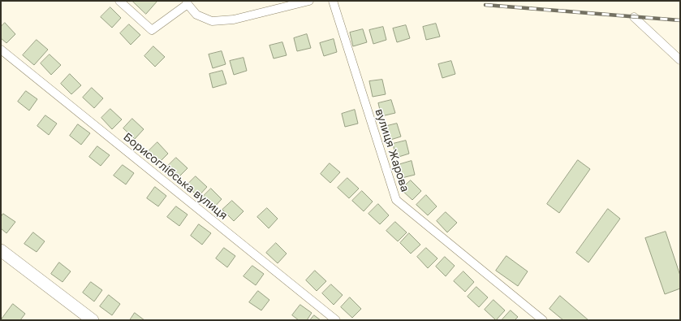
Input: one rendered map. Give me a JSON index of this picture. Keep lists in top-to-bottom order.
{
  "streets": {
    "street": ["вулиця Жарова", "Борисоглібська вулиця"]
  }
}
